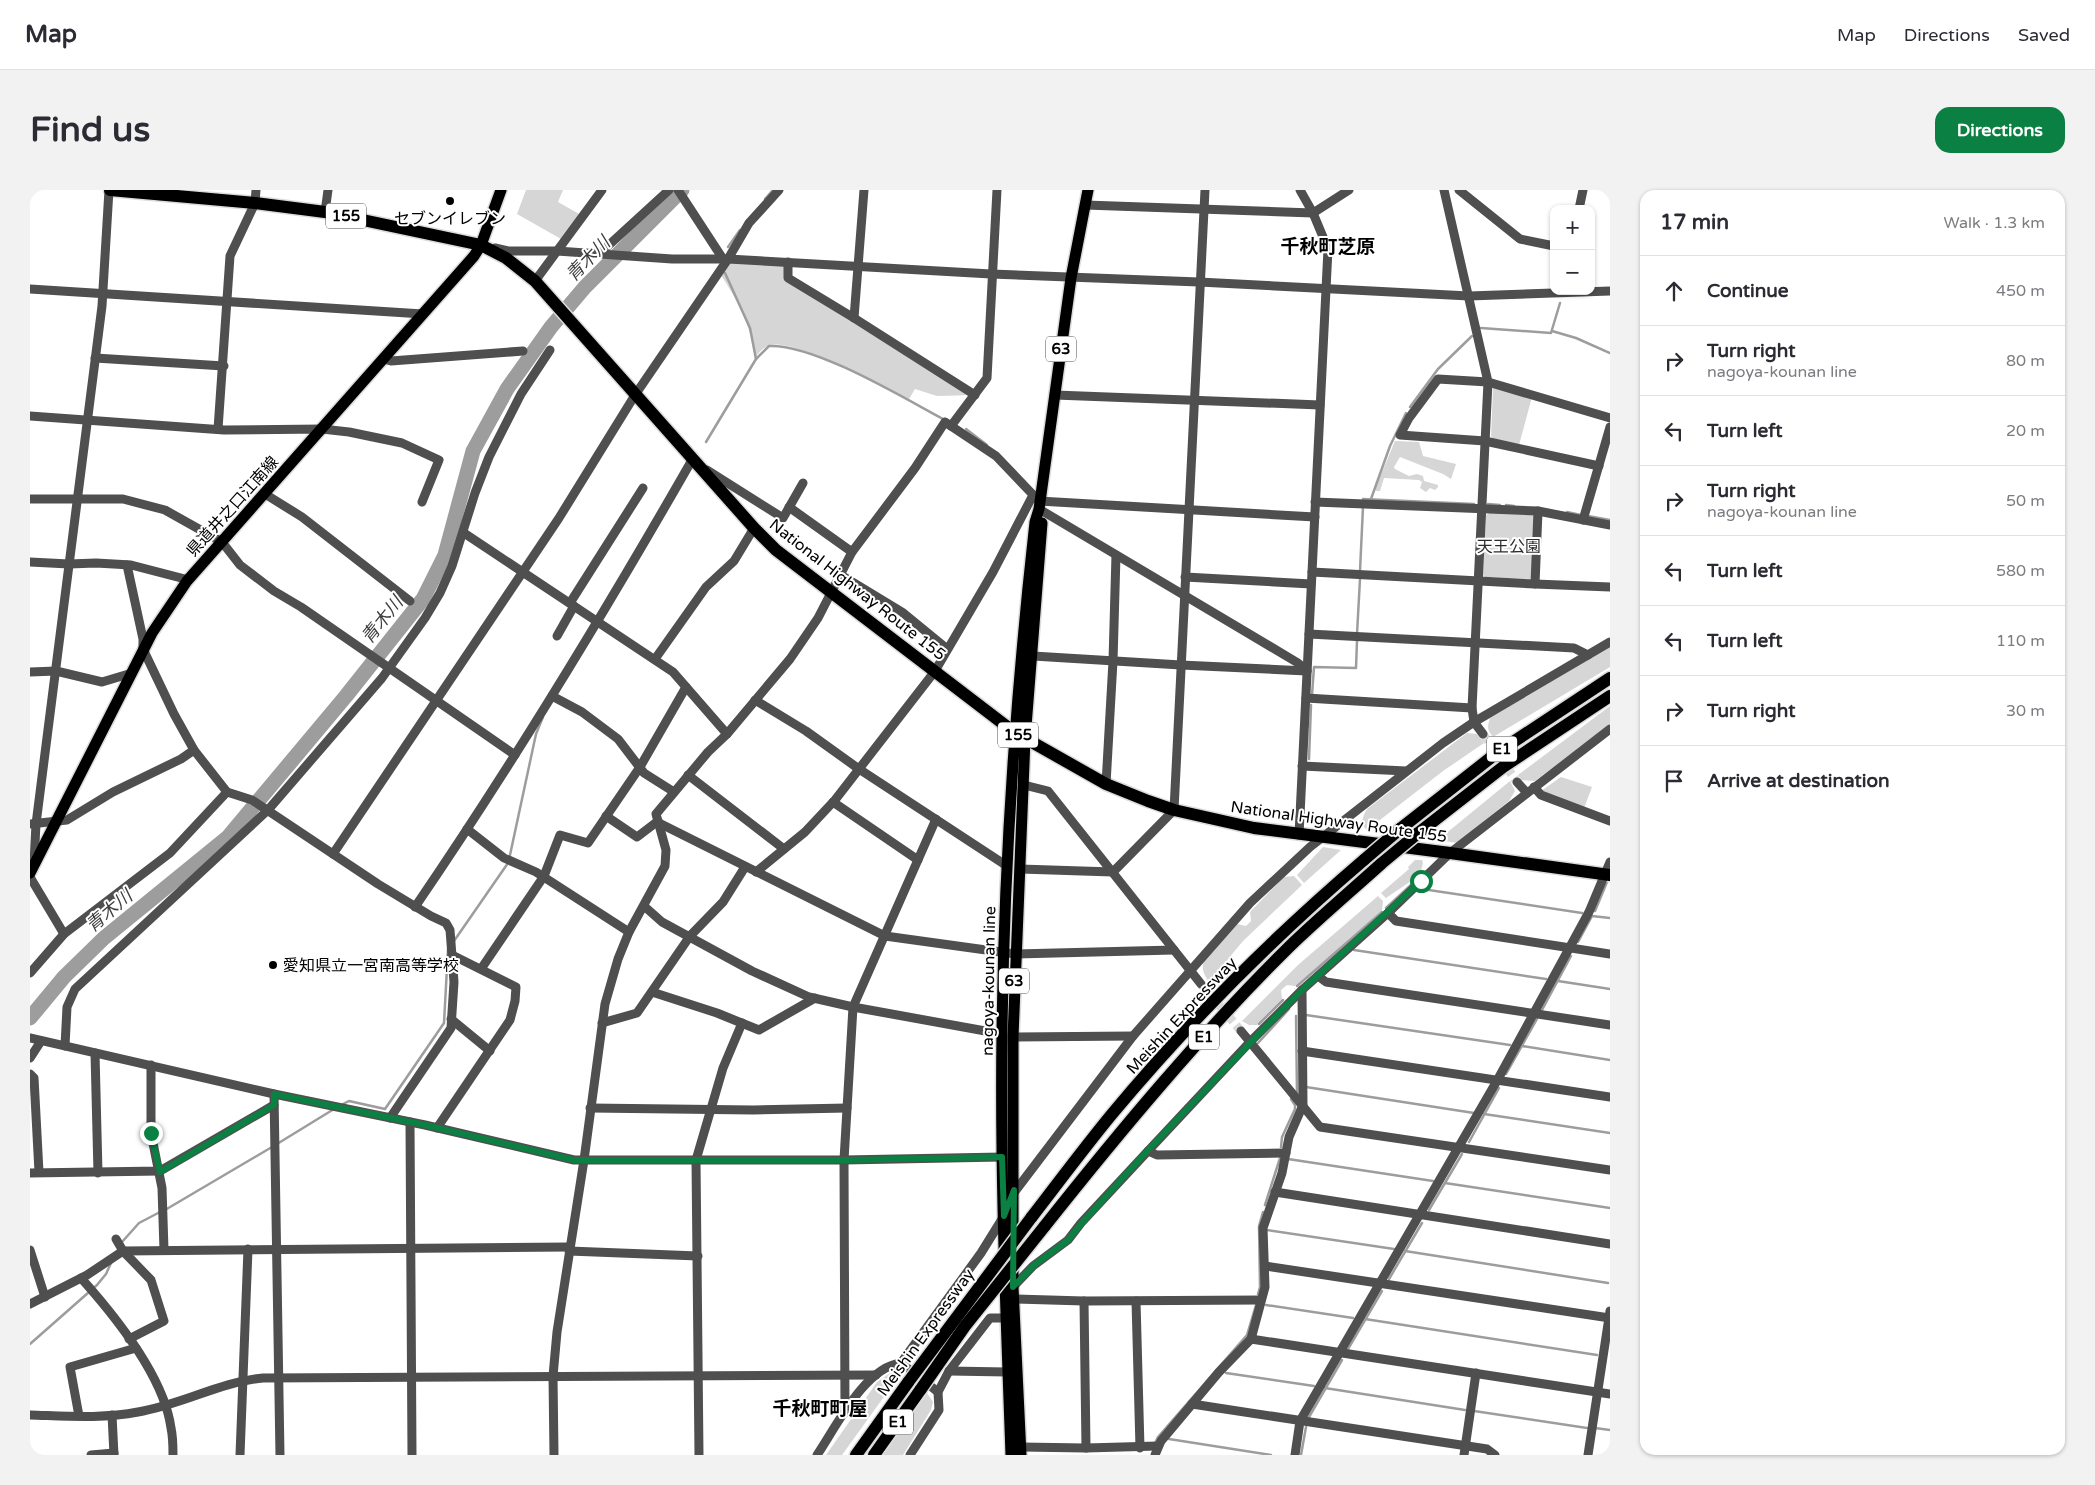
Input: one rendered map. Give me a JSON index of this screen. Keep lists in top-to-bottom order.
{
  "streets": {
    "highway": [
      "155",
      "National Highway Route 155",
      "E1",
      "Meishin Expressway"
    ],
    "main road": ["63", "県道井之口江南線", "nagoya-kounan line"]
  },
  "crossings": [
    ["県道井之口江南線", "National Highway Route 155"],
    ["National Highway Route 155", "nagoya-kounan line"]
  ],
  "districts": ["千秋町芝原", "千秋町町屋"],
  "water": ["青木川"],
  "parks": ["天王公園"],
  "places": ["セブンイレブン", "愛知県立一宮南高等学校"],
  "page": {
    "header": "Map",
    "nav": ["Map", "Directions", "Saved"],
    "buttons": "Directions",
    "title": "Find us",
    "heading": ["17 min", "Walk · 1.3 km"],
    "map_buttons": ["+", "−"],
    "list": [
      ["Continue", "450 m"],
      ["Turn right", "nagoya-kounan line", "80 m"],
      ["Turn left", "20 m"],
      ["Turn right", "nagoya-kounan line", "50 m"],
      ["Turn left", "580 m"],
      ["Turn left", "110 m"],
      ["Turn right", "30 m"],
      "Arrive at destination"
    ]
  }
}
